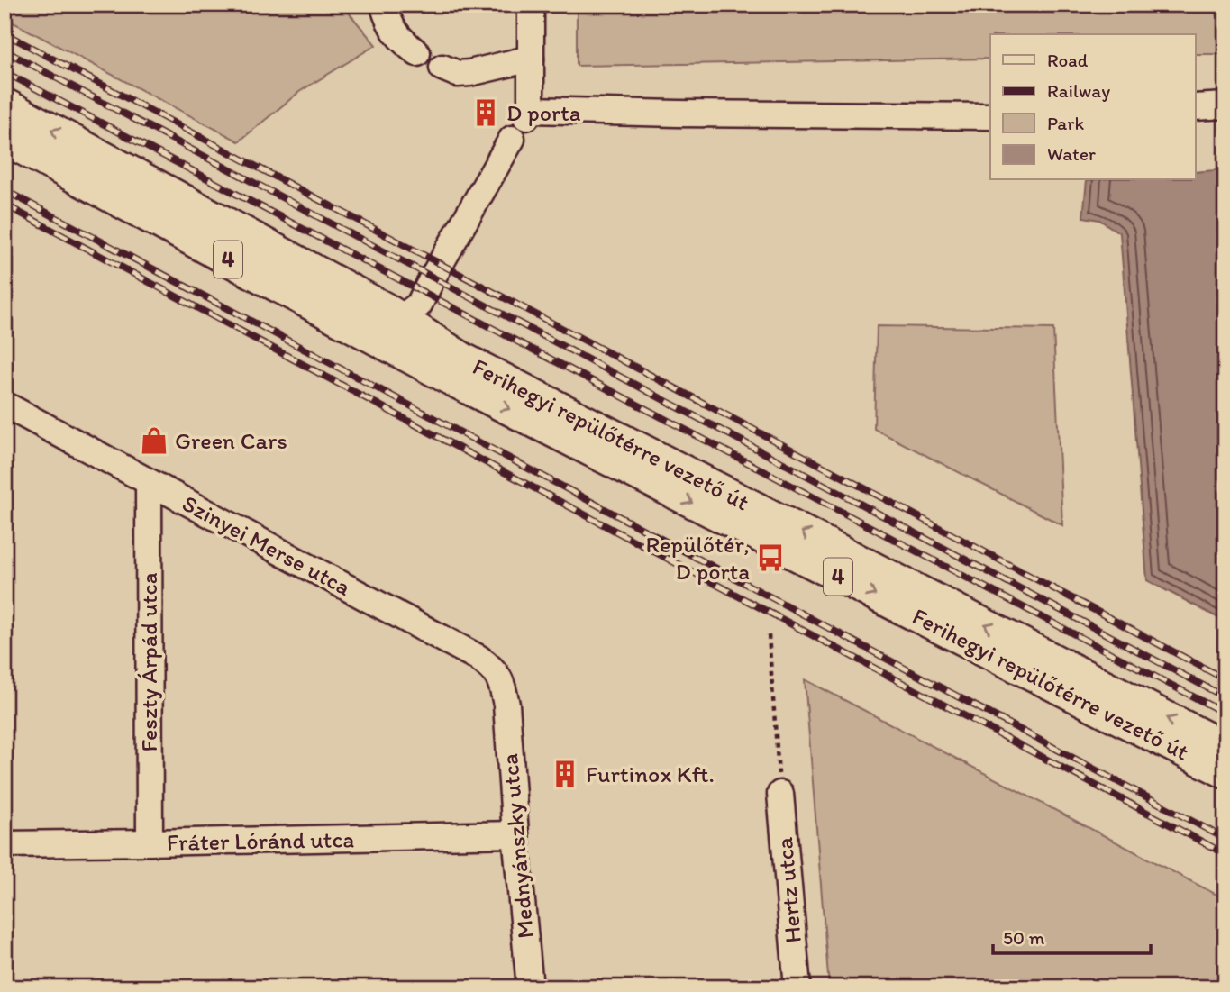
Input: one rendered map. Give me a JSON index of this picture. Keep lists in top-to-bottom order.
{
  "streets": {
    "main road": ["4", "Ferihegyi repülőtérre vezető út"],
    "street": [
      "Szinyei Merse utca",
      "Feszty Árpád utca",
      "Fráter Lóránd utca",
      "Mednyánszky utca",
      "Hertz utca"
    ]
  },
  "crossings": [
    ["Szinyei Merse utca", "Feszty Árpád utca"],
    ["Szinyei Merse utca", "Mednyánszky utca"],
    ["Feszty Árpád utca", "Fráter Lóránd utca"],
    ["Fráter Lóránd utca", "Mednyánszky utca"]
  ],
  "places": {
    "building": ["D porta", "Furtinox Kft."],
    "shop": ["Green Cars"],
    "bus stop": ["Repülőtér, D porta"]
  },
  "legend": [
    "Road",
    "Railway",
    "Park",
    "Water"
  ],
  "scale_bar": "50 m"
}
